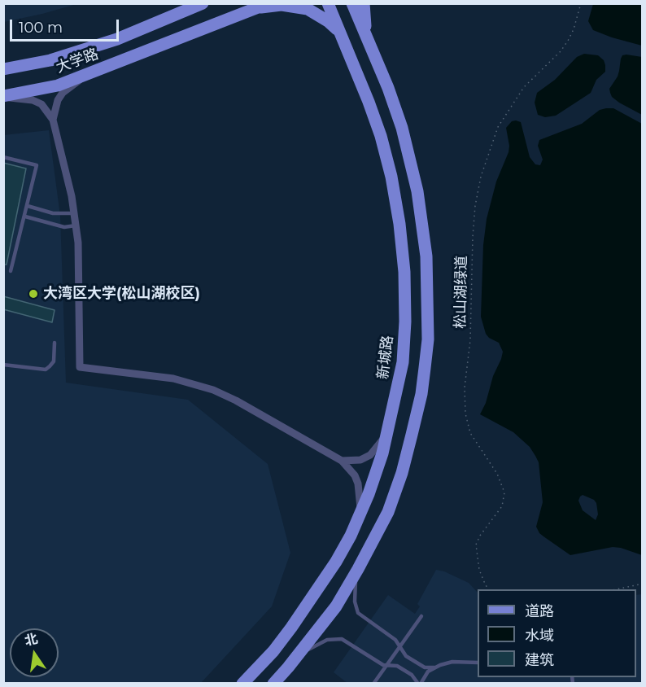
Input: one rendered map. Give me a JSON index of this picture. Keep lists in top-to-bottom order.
{
  "streets": {
    "main road": ["大学路", "新城路"],
    "path": ["松山湖绿道"]
  },
  "crossings": [
    ["大学路", "新城路"]
  ],
  "places": ["大湾区大学(松山湖校区)"],
  "legend": ["道路", "水域", "建筑"],
  "scale_bar": "100 m",
  "north": "top"
}
